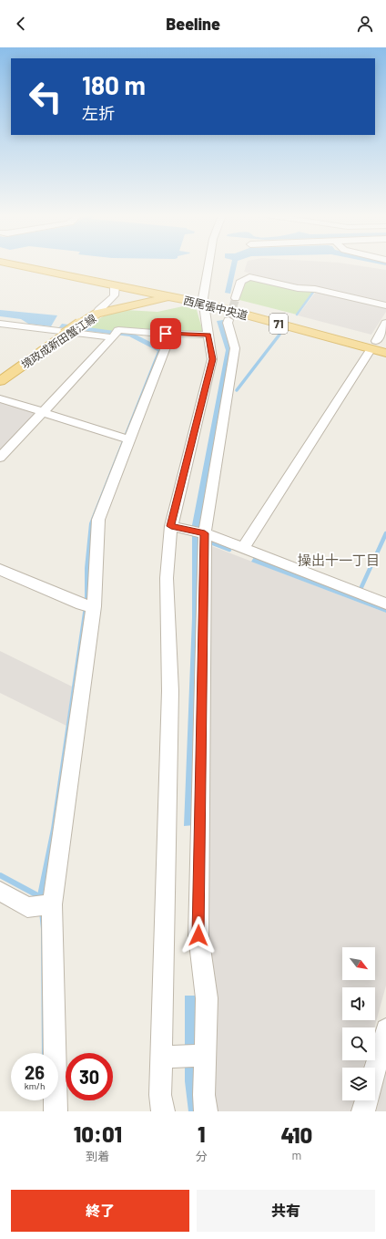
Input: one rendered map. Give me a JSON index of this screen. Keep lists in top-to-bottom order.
{
  "streets": {
    "main road": ["西尾張中央道", "71", "境政成新田蟹江線"]
  },
  "crossings": [
    ["西尾張中央道", "境政成新田蟹江線"]
  ],
  "districts": ["操出十一丁目"],
  "north": "bottom right",
  "page": {
    "header": "Beeline",
    "turn": ["180 m", "左折"],
    "speed": "26 km/h",
    "limit": "30",
    "eta": [
      "10:01",
      "到着",
      "1",
      "分",
      "410",
      "m"
    ],
    "buttons": ["終了", "共有"]
  }
}
